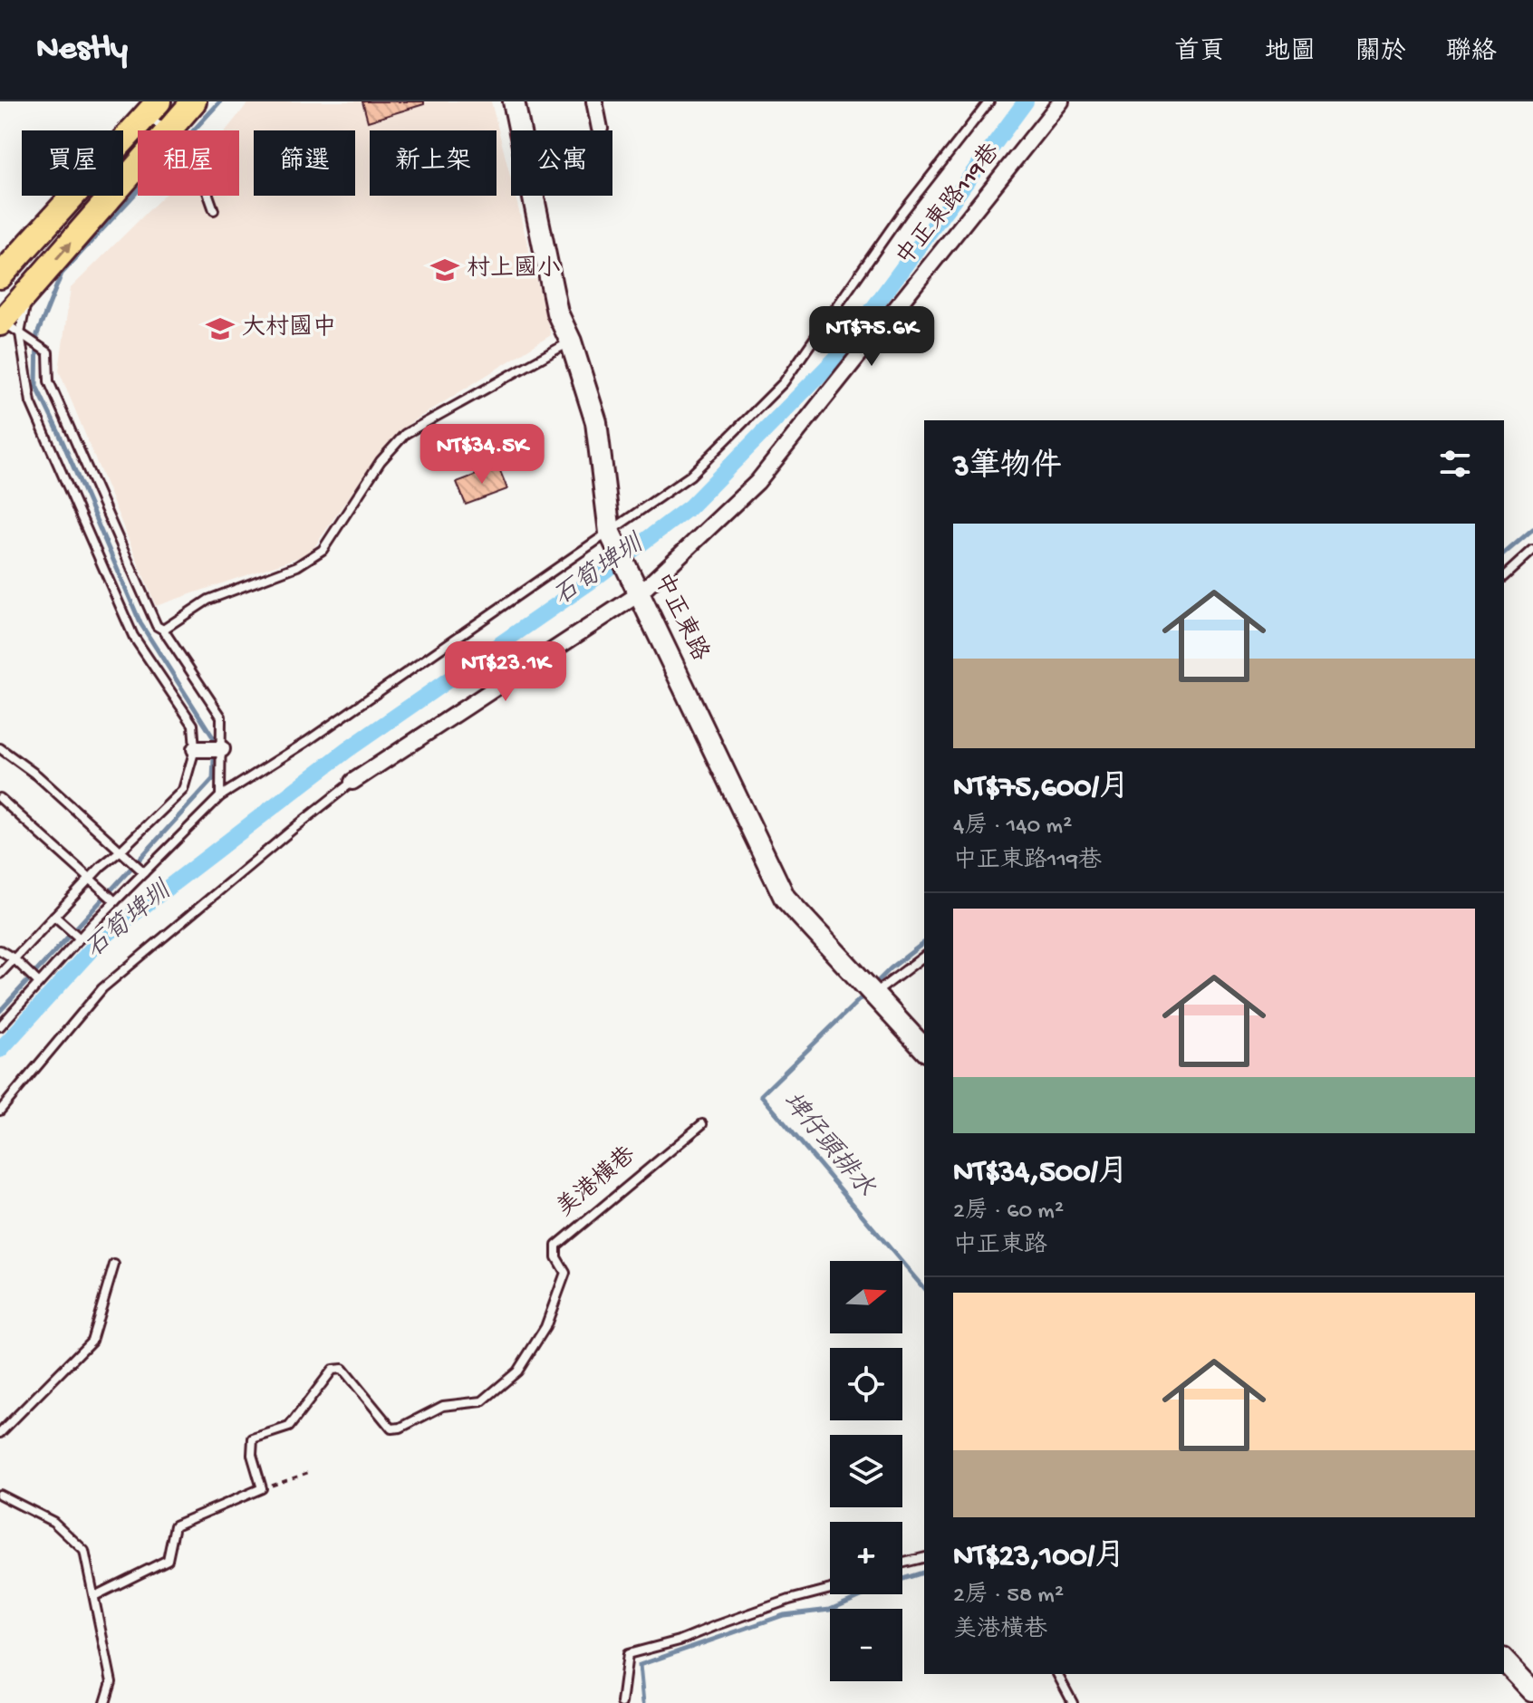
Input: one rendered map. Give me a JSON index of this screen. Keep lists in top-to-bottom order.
{
  "streets": {
    "main road": ["中正東路"],
    "street": ["中正東路119巷"],
    "lane": ["美港橫巷"]
  },
  "crossings": [
    ["中正東路119巷", "中正東路"]
  ],
  "water": ["石筍埤圳", "埤仔頭排水"],
  "places": {
    "school or university": ["村上國小", "大村國中"]
  },
  "north": "right",
  "page": {
    "header": "Nestly",
    "nav": [
      "首頁",
      "地圖",
      "關於",
      "聯絡"
    ],
    "chip": [
      "買屋",
      "租屋",
      "篩選",
      "新上架",
      "公寓"
    ],
    "price": ["NT$75.6K", "NT$34.5K", "NT$23.1K"],
    "heading": "3筆物件",
    "list": [
      {
        "name": "NT$75,600/月",
        "note": "4房 · 140 m² · 中正東路119巷"
      },
      {
        "name": "NT$34,500/月",
        "note": "2房 · 60 m² · 中正東路"
      },
      {
        "name": "NT$23,100/月",
        "note": "2房 · 58 m² · 美港橫巷"
      }
    ],
    "map_buttons": ["+", "−"]
  }
}
